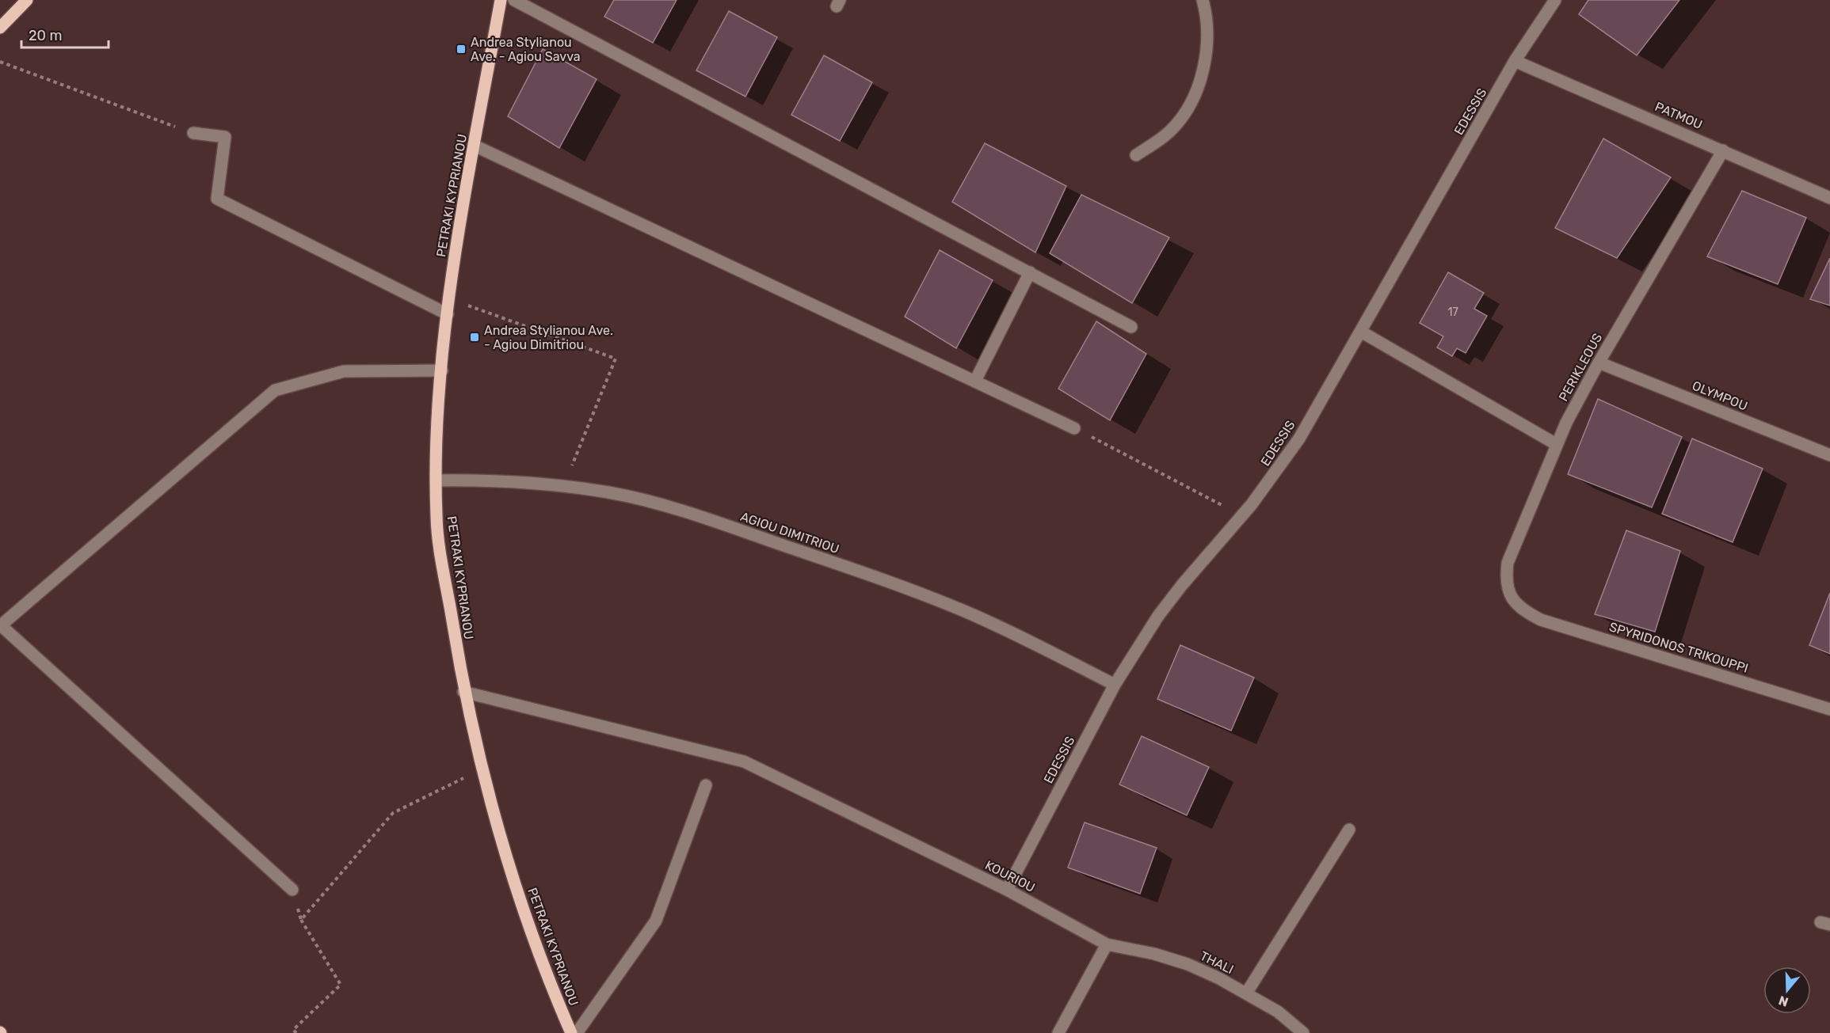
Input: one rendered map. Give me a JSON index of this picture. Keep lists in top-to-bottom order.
{
  "streets": {
    "main road": ["PETRAKI KYPRIANOU"],
    "street": [
      "EDESSIS",
      "PATMOU",
      "PERIKLEOUS",
      "OLYMPOU",
      "AGIOU DIMITRIOU",
      "SPYRIDONOS TRIKOUPPI",
      "KOURIOU",
      "THALI"
    ]
  },
  "crossings": [
    ["EDESSIS", "PATMOU"],
    ["EDESSIS", "AGIOU DIMITRIOU"],
    ["EDESSIS", "KOURIOU"],
    ["PATMOU", "PERIKLEOUS"],
    ["PETRAKI KYPRIANOU", "AGIOU DIMITRIOU"],
    ["PETRAKI KYPRIANOU", "KOURIOU"],
    ["PERIKLEOUS", "OLYMPOU"],
    ["PERIKLEOUS", "SPYRIDONOS TRIKOUPPI"],
    ["KOURIOU", "THALI"]
  ],
  "places": {
    "transit": ["Andrea Stylianou Ave. - Agiou Savva", "Andrea Stylianou Ave. - Agiou Dimitriou"]
  },
  "house_numbers": ["17"],
  "scale_bar": "20 m",
  "north": "bottom"
}
